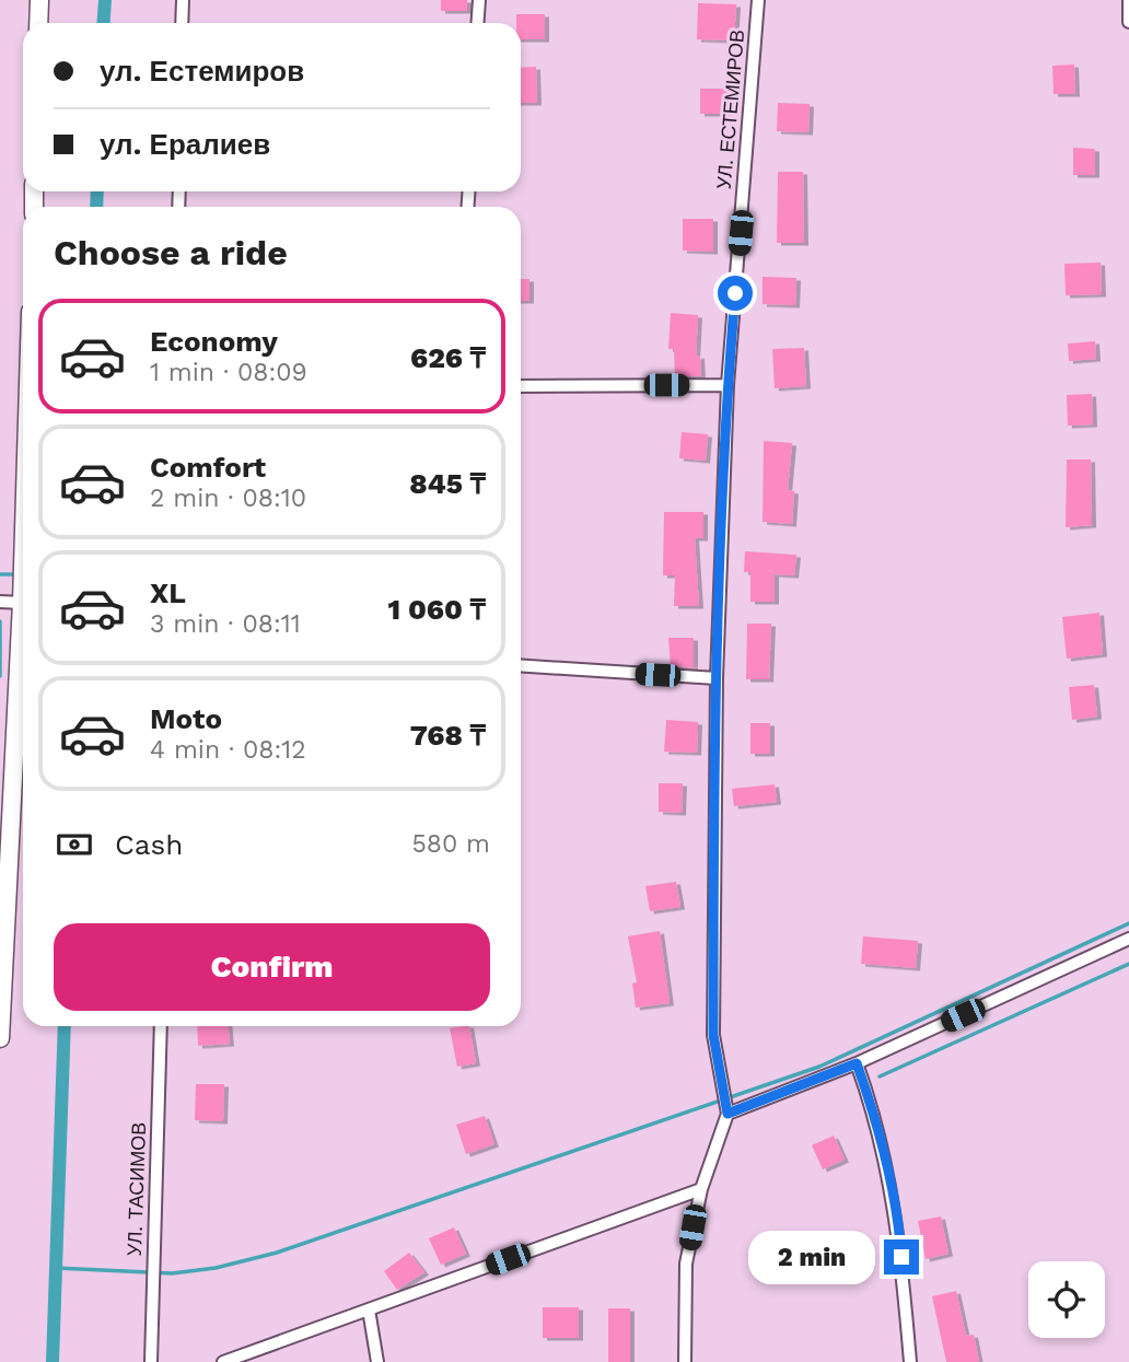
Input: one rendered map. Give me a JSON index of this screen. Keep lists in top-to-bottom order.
{
  "streets": {
    "street": ["УЛ. ЕСТЕМИРОВ", "УЛ. ТАСИМОВ"]
  },
  "page": {
    "banner": ["ул. Естемиров", "ул. Ералиев"],
    "heading": "Choose a ride",
    "list": [
      {
        "name": "Economy",
        "note": "1 min · 08:09",
        "value": "626 ₸"
      },
      {
        "name": "Comfort",
        "note": "2 min · 08:10",
        "value": "845 ₸"
      },
      {
        "name": "XL",
        "note": "3 min · 08:11",
        "value": "1 060 ₸"
      },
      {
        "name": "Moto",
        "note": "4 min · 08:12",
        "value": "768 ₸"
      }
    ],
    "pay": ["Cash", "580 m"],
    "buttons": "Confirm",
    "bubble": "2 min"
  }
}
